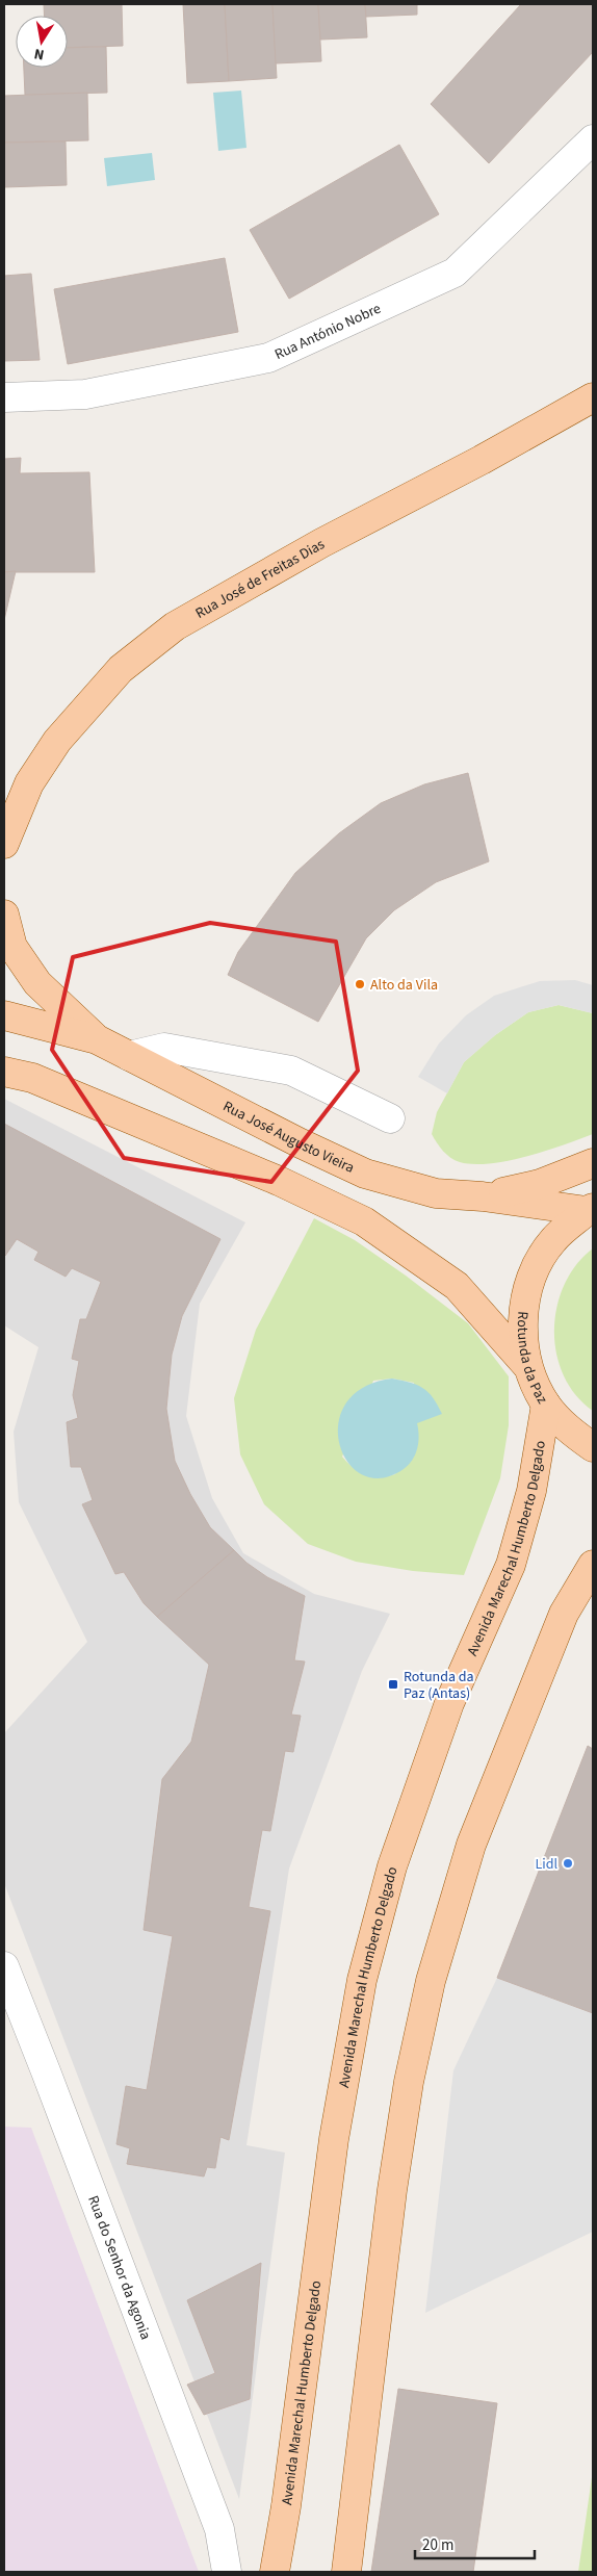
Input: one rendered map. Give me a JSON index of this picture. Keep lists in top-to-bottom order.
{
  "streets": {
    "main road": [
      "Rua José de Freitas Dias",
      "Rua José Augusto Vieira",
      "Rotunda da Paz",
      "Avenida Marechal Humberto Delgado"
    ],
    "street": ["Rua António Nobre", "Rua do Senhor da Agonia"]
  },
  "crossings": [
    ["Rua José Augusto Vieira", "Rotunda da Paz"],
    ["Rotunda da Paz", "Avenida Marechal Humberto Delgado"]
  ],
  "places": {
    "other": ["Alto da Vila", "Lidl"],
    "transit": ["Rotunda da Paz (Antas)"]
  },
  "scale_bar": "20 m",
  "north": "bottom"
}
